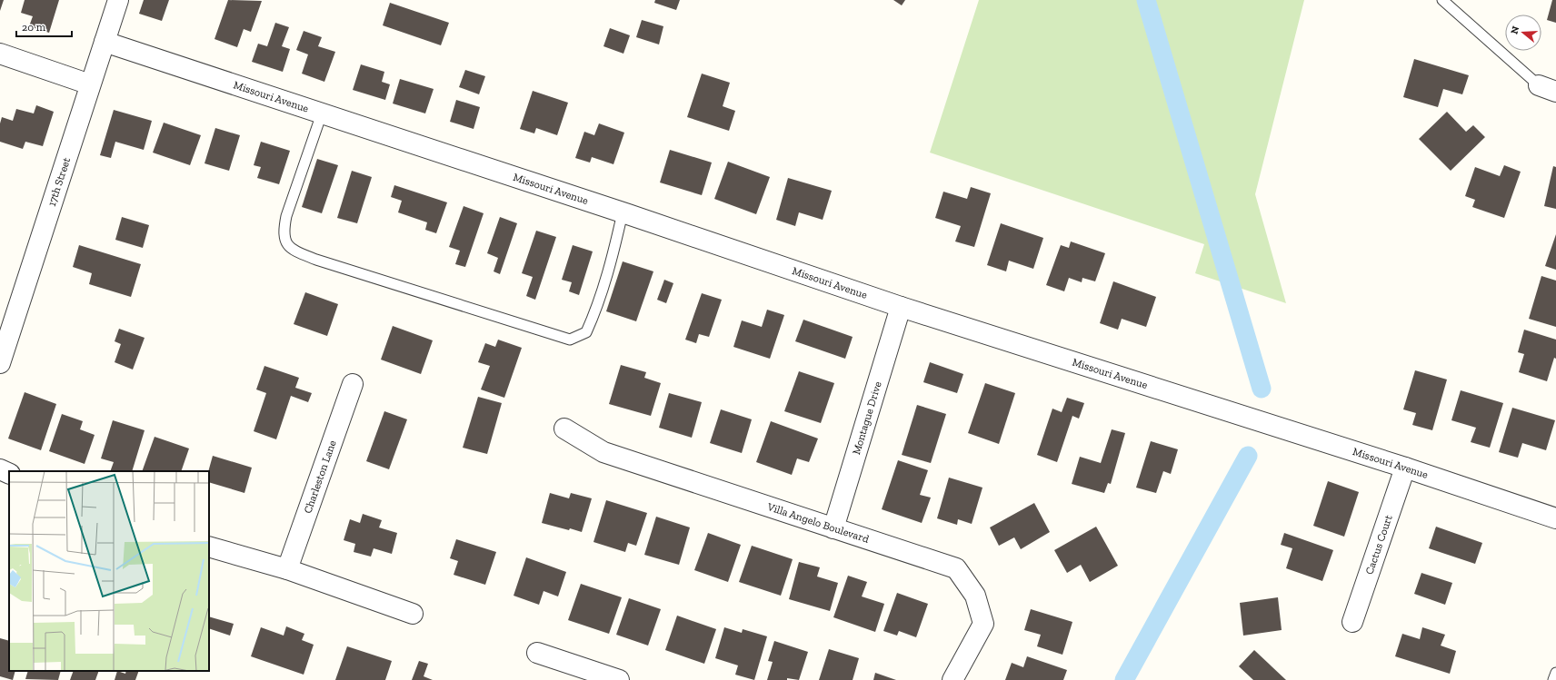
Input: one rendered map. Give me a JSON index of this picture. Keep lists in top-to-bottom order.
{
  "streets": {
    "street": [
      "Missouri Avenue",
      "17th Street",
      "Montague Drive",
      "Charleston Lane",
      "Villa Angelo Boulevard",
      "Cactus Court"
    ]
  },
  "crossings": [
    ["Missouri Avenue", "17th Street"],
    ["Missouri Avenue", "Montague Drive"],
    ["Missouri Avenue", "Cactus Court"],
    ["Montague Drive", "Villa Angelo Boulevard"]
  ],
  "scale_bar": "20 m",
  "north": "left"
}
